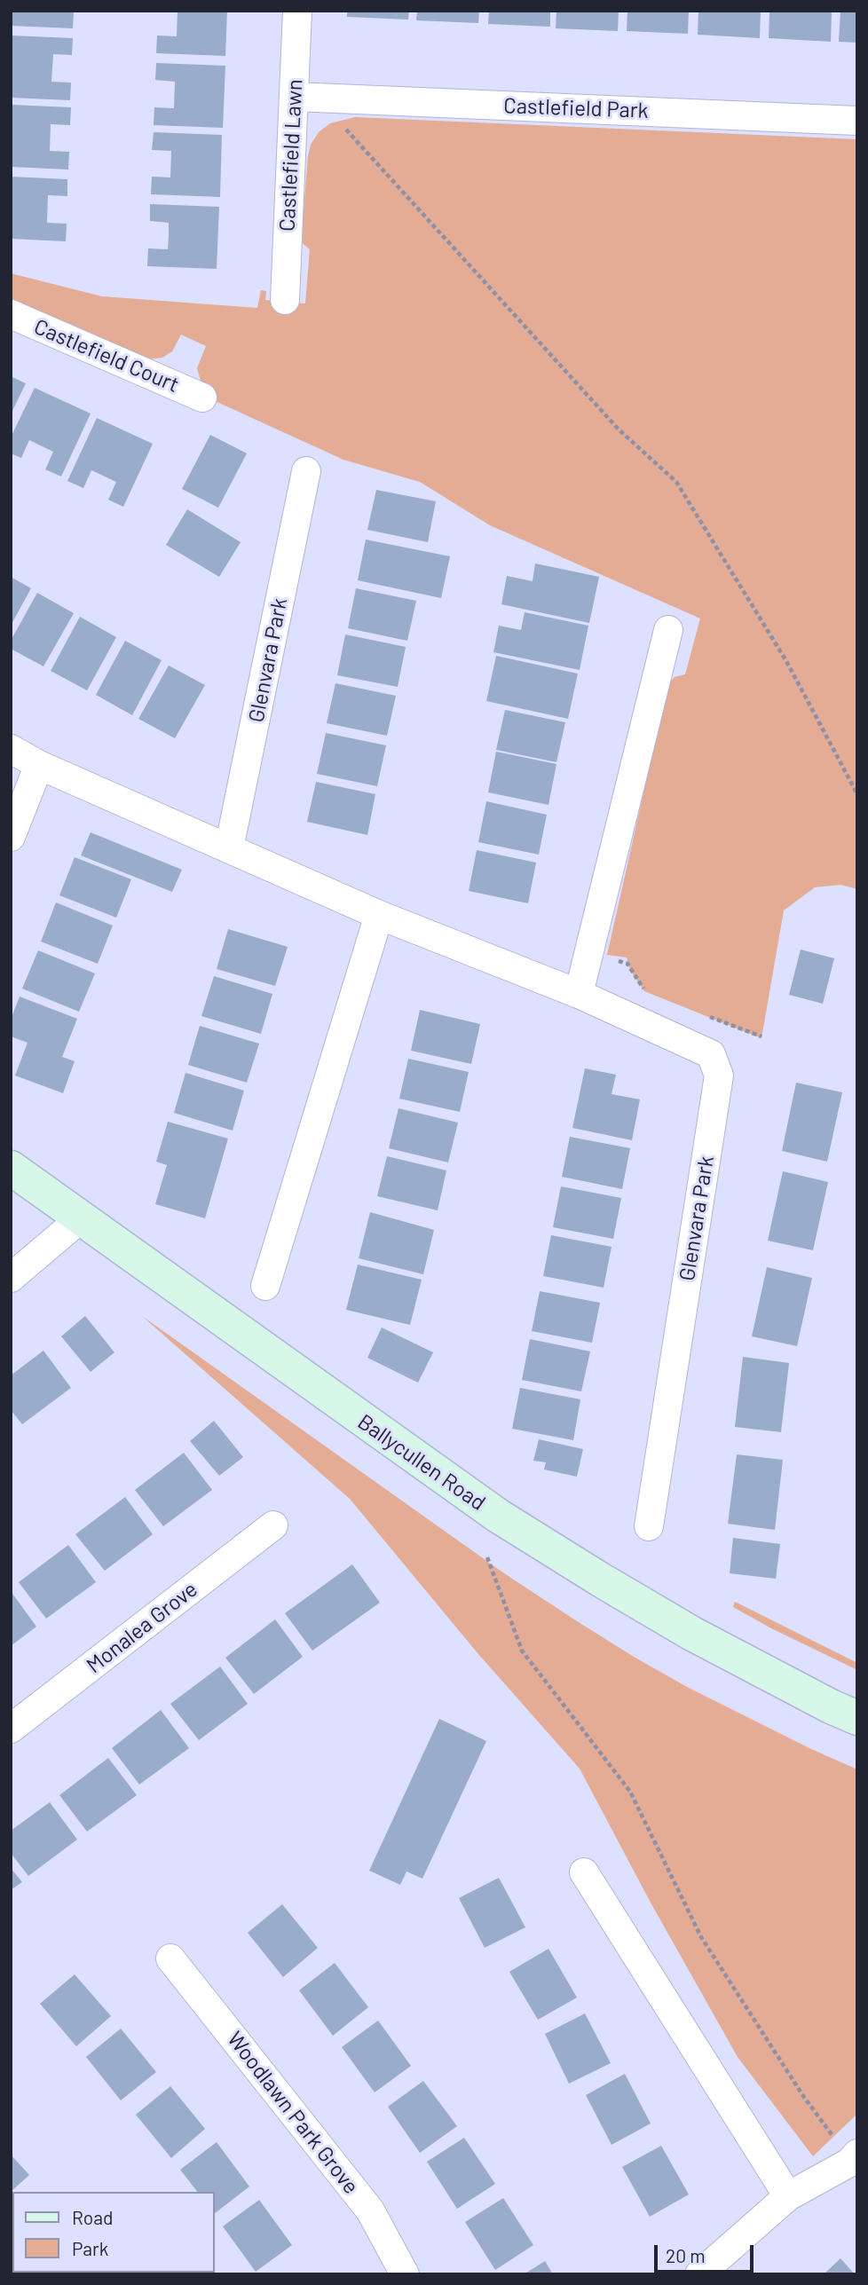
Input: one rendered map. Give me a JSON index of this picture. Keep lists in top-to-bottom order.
{
  "streets": {
    "street": [
      "Castlefield Park",
      "Castlefield Lawn",
      "Castlefield Court",
      "Glenvara Park",
      "Ballycullen Road",
      "Monalea Grove",
      "Woodlawn Park Grove"
    ]
  },
  "crossings": [
    ["Castlefield Park", "Castlefield Lawn"]
  ],
  "legend": ["Road", "Park"],
  "scale_bar": "20 m"
}
